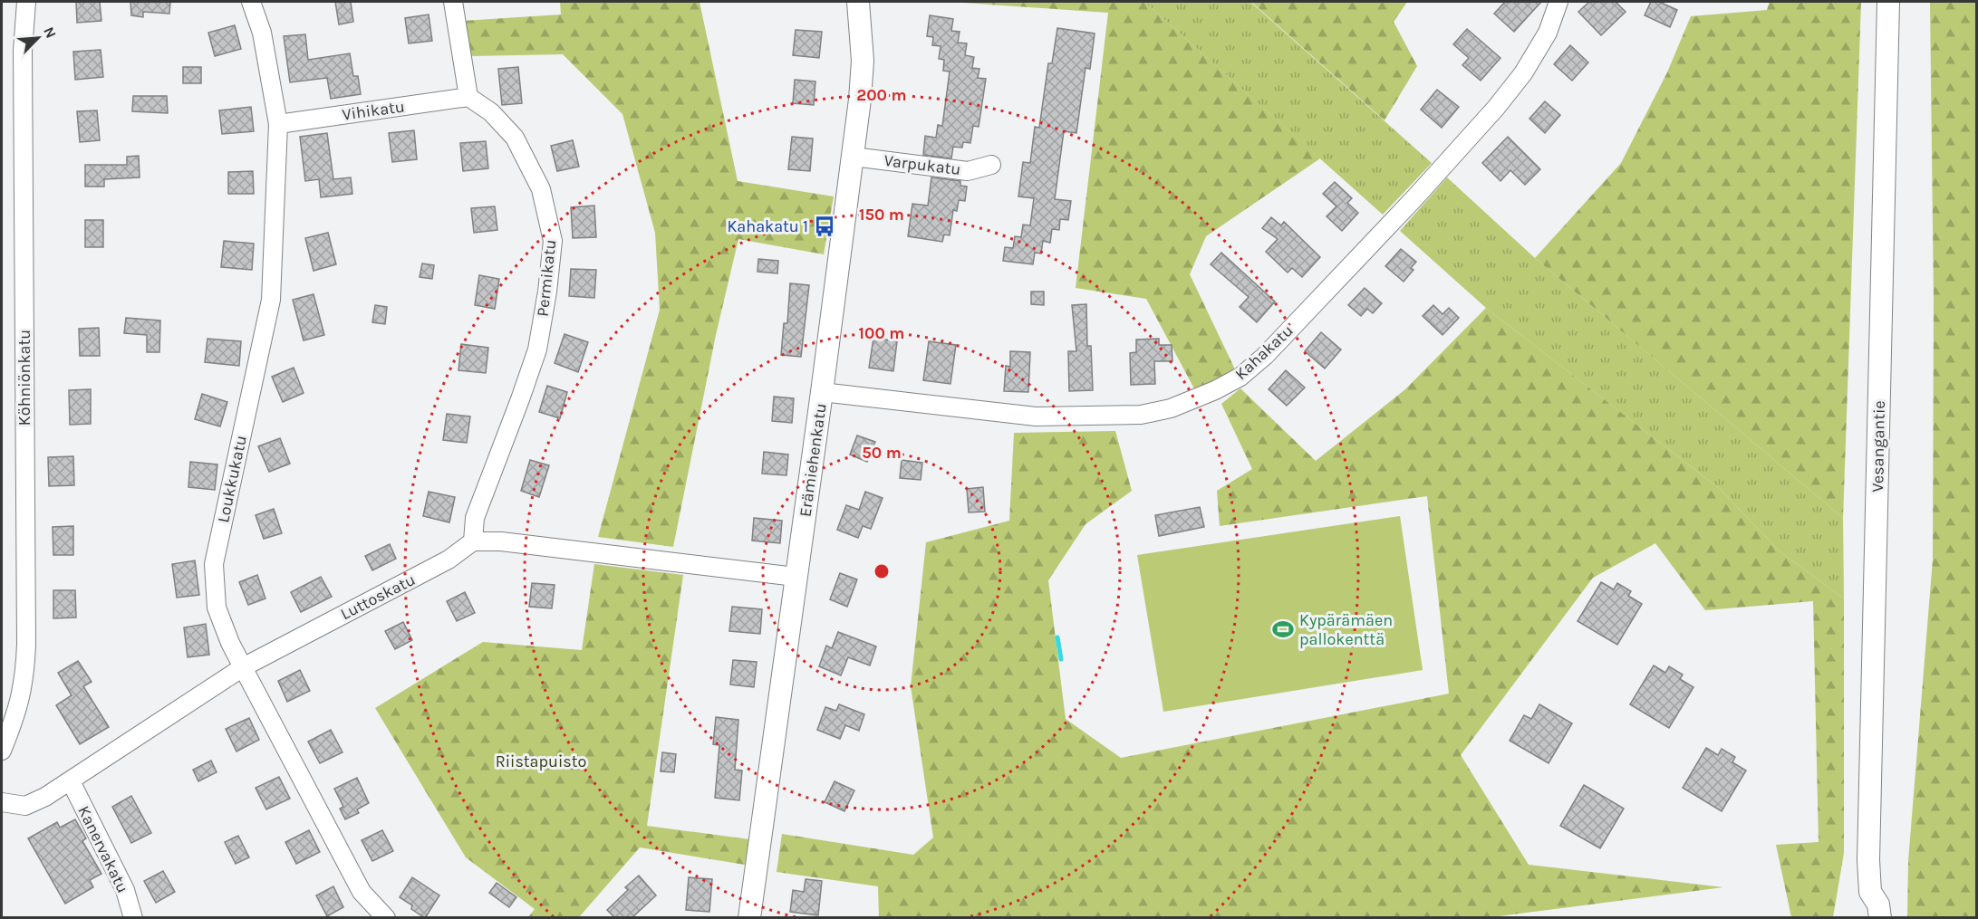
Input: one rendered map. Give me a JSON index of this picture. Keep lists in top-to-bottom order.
{
  "streets": {
    "street": [
      "Vihikatu",
      "Varpukatu",
      "Permikatu",
      "Kahakatu",
      "Köhniönkatu",
      "Vesangantie",
      "Erämiehenkatu",
      "Loukkukatu",
      "Luttoskatu",
      "Kanervakatu"
    ]
  },
  "crossings": [
    ["Vihikatu", "Permikatu"],
    ["Vihikatu", "Loukkukatu"],
    ["Varpukatu", "Erämiehenkatu"],
    ["Permikatu", "Luttoskatu"],
    ["Kahakatu", "Erämiehenkatu"],
    ["Loukkukatu", "Luttoskatu"],
    ["Luttoskatu", "Kanervakatu"]
  ],
  "parks": ["Riistapuisto"],
  "places": {
    "bus stop": ["Kahakatu 1"],
    "sports": ["Kypärämäen pallokenttä"]
  },
  "north": "top right",
  "rings": [
    "200 m",
    "150 m",
    "100 m",
    "50 m"
  ]
}
